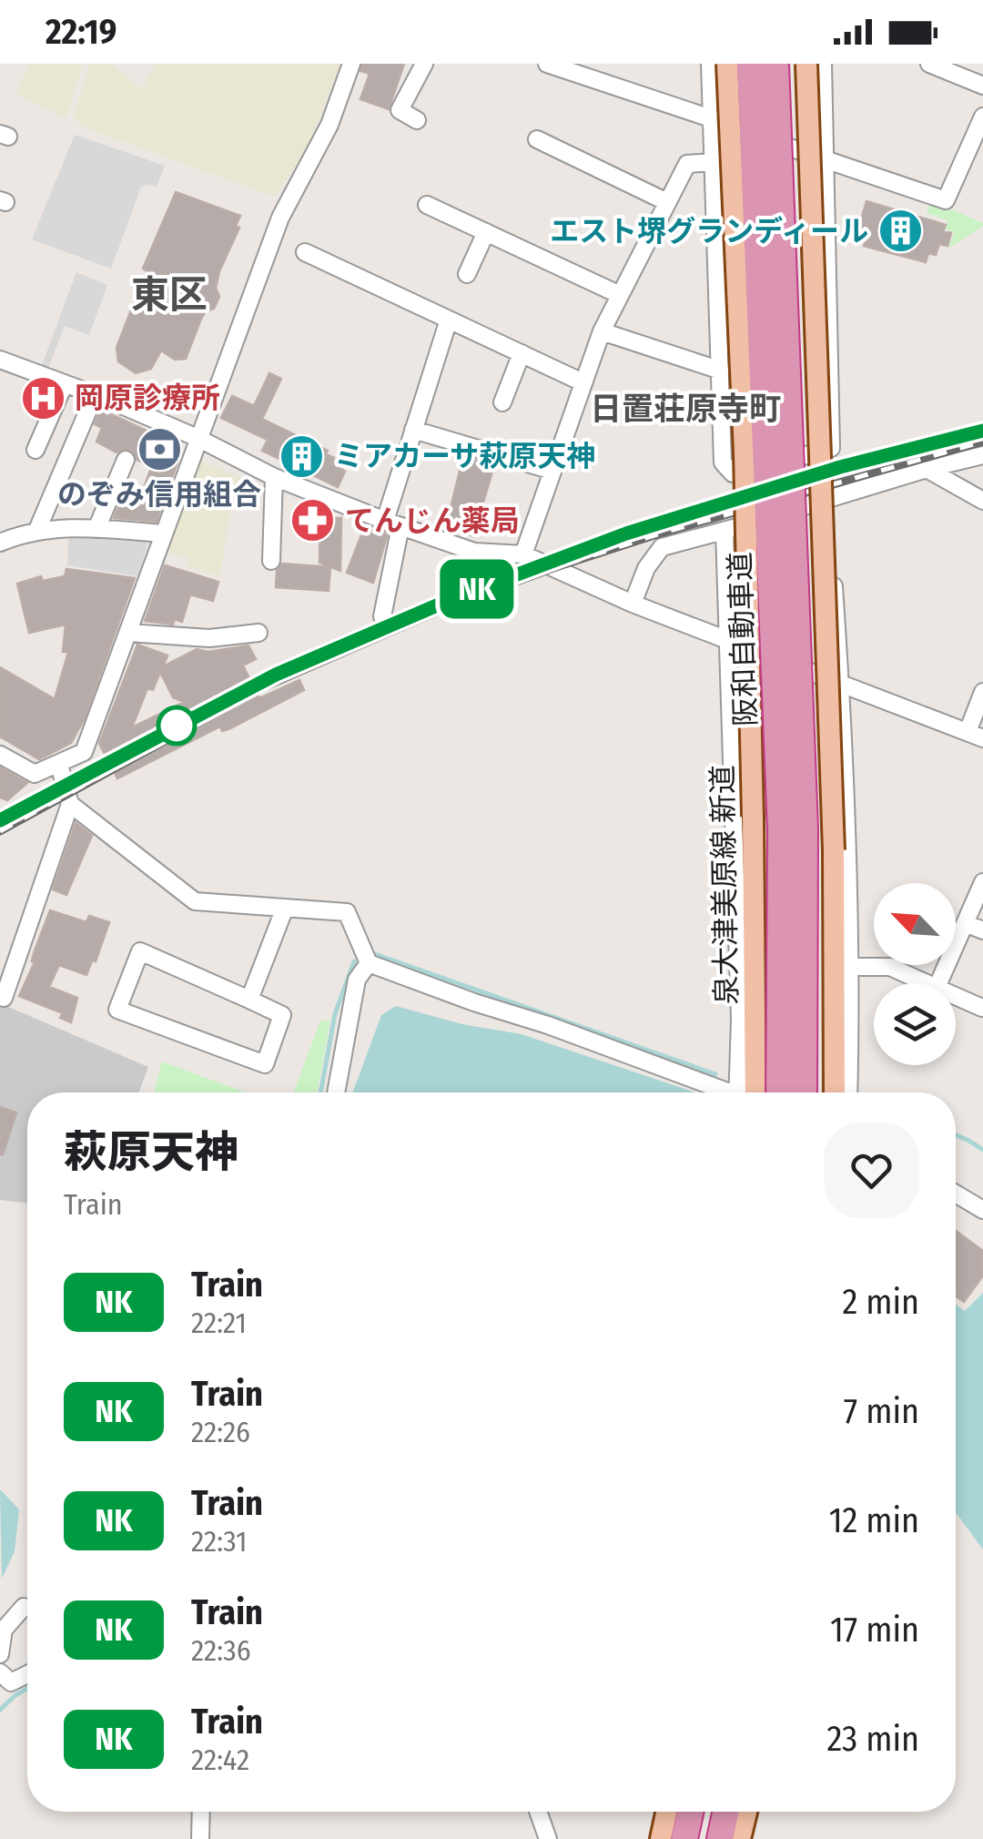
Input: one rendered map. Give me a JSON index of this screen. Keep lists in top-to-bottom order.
{
  "streets": {
    "highway": ["阪和自動車道"],
    "main road": ["泉大津美原線 新道"]
  },
  "districts": ["東区", "日置荘原寺町"],
  "places": {
    "building": ["エスト堺グランディール", "ミアカーサ萩原天神"],
    "hospital": ["岡原診療所"],
    "bank": ["のぞみ信用組合"],
    "pharmacy": ["てんじん薬局"]
  },
  "north": "top left",
  "page": {
    "status": "22:19",
    "on_map": "NK",
    "heading": ["萩原天神", "Train"],
    "list": [
      {
        "mark": "NK",
        "name": "Train",
        "note": "22:21",
        "value": "2 min"
      },
      {
        "mark": "NK",
        "name": "Train",
        "note": "22:26",
        "value": "7 min"
      },
      {
        "mark": "NK",
        "name": "Train",
        "note": "22:31",
        "value": "12 min"
      },
      {
        "mark": "NK",
        "name": "Train",
        "note": "22:36",
        "value": "17 min"
      },
      {
        "mark": "NK",
        "name": "Train",
        "note": "22:42",
        "value": "23 min"
      }
    ]
  }
}
